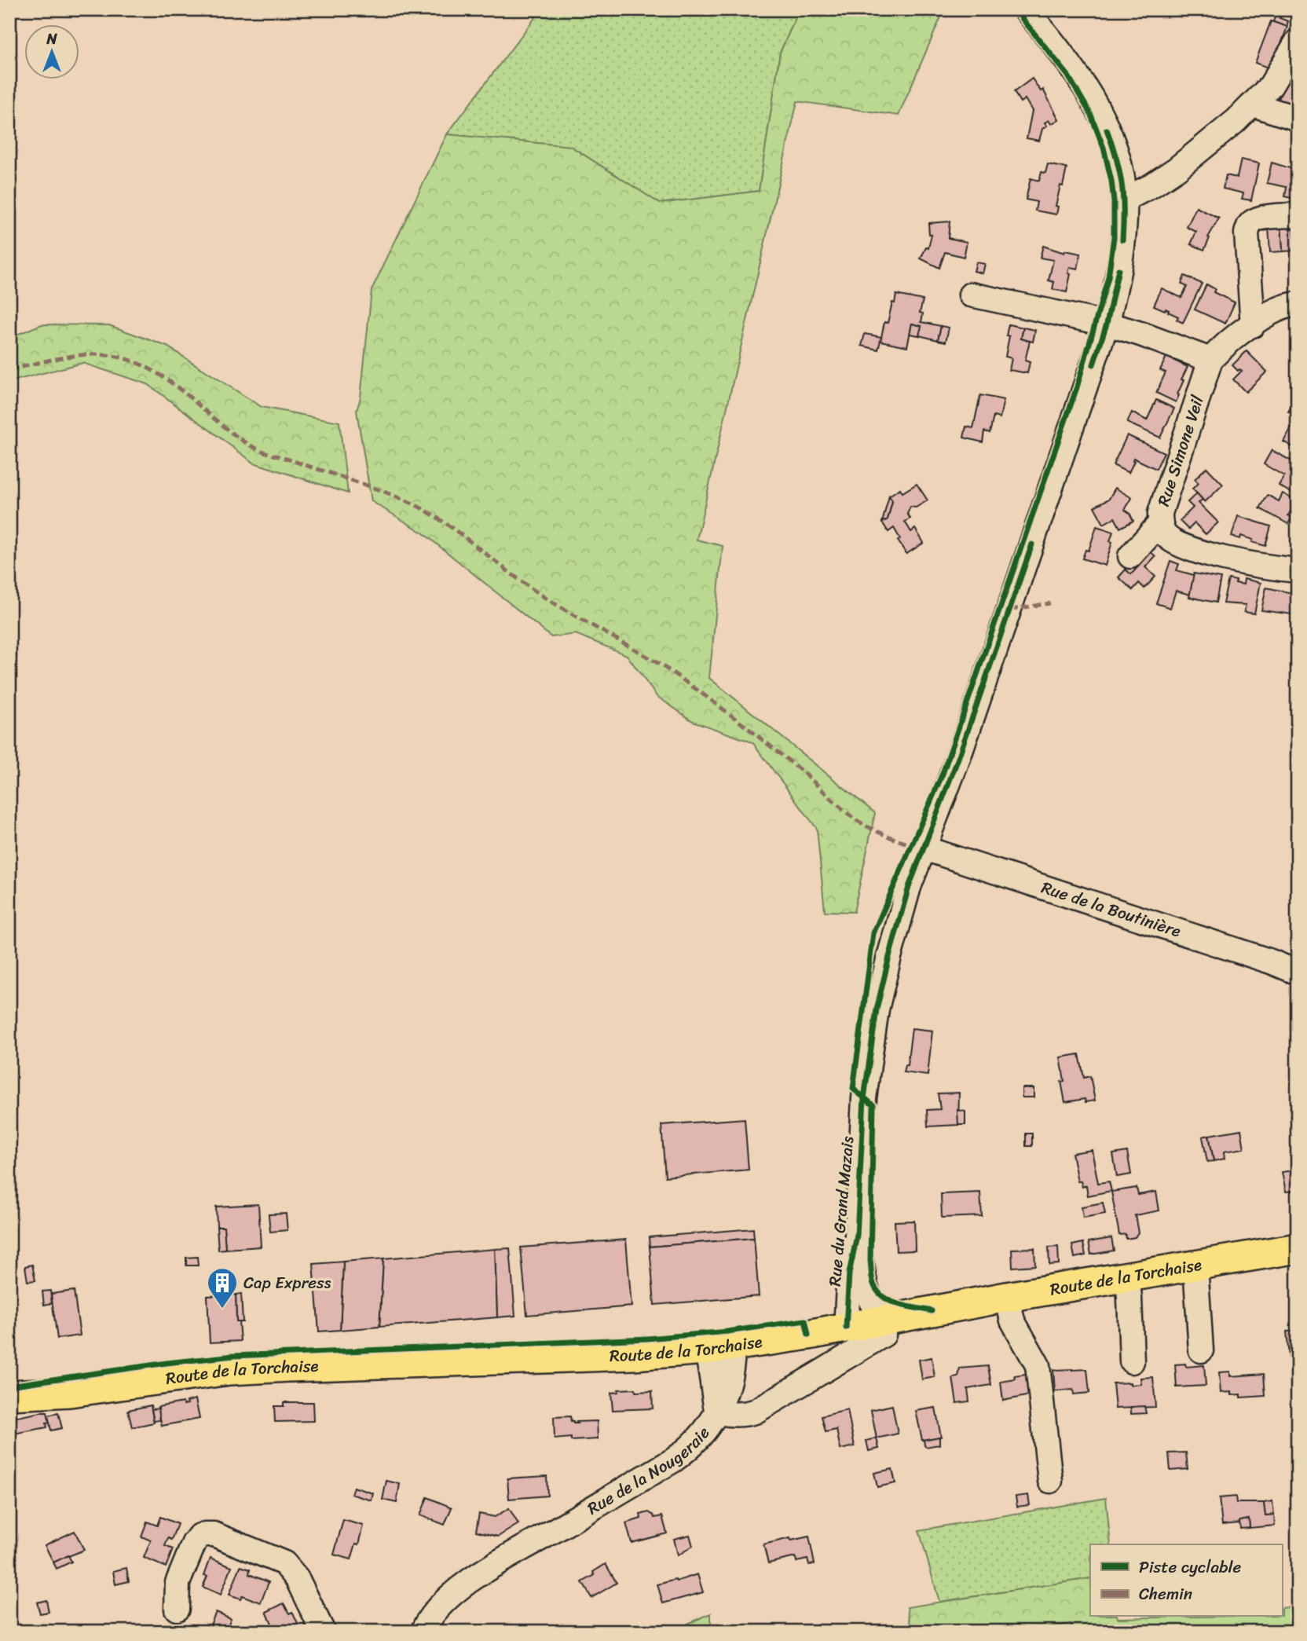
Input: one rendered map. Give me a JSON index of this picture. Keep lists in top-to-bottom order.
{
  "streets": {
    "main road": ["Route de la Torchaise"],
    "street": [
      "Rue Simone Veil",
      "Rue de la Boutinière",
      "Rue du Grand Mazais",
      "Rue de la Nougeraie"
    ]
  },
  "crossings": [
    ["Rue de la Boutinière", "Rue du Grand Mazais"],
    ["Rue du Grand Mazais", "Route de la Torchaise"],
    ["Rue du Grand Mazais", "Rue de la Nougeraie"],
    ["Route de la Torchaise", "Rue de la Nougeraie"]
  ],
  "places": {
    "building": ["Cap Express"]
  },
  "legend": ["Piste cyclable", "Chemin"],
  "north": "top"
}
